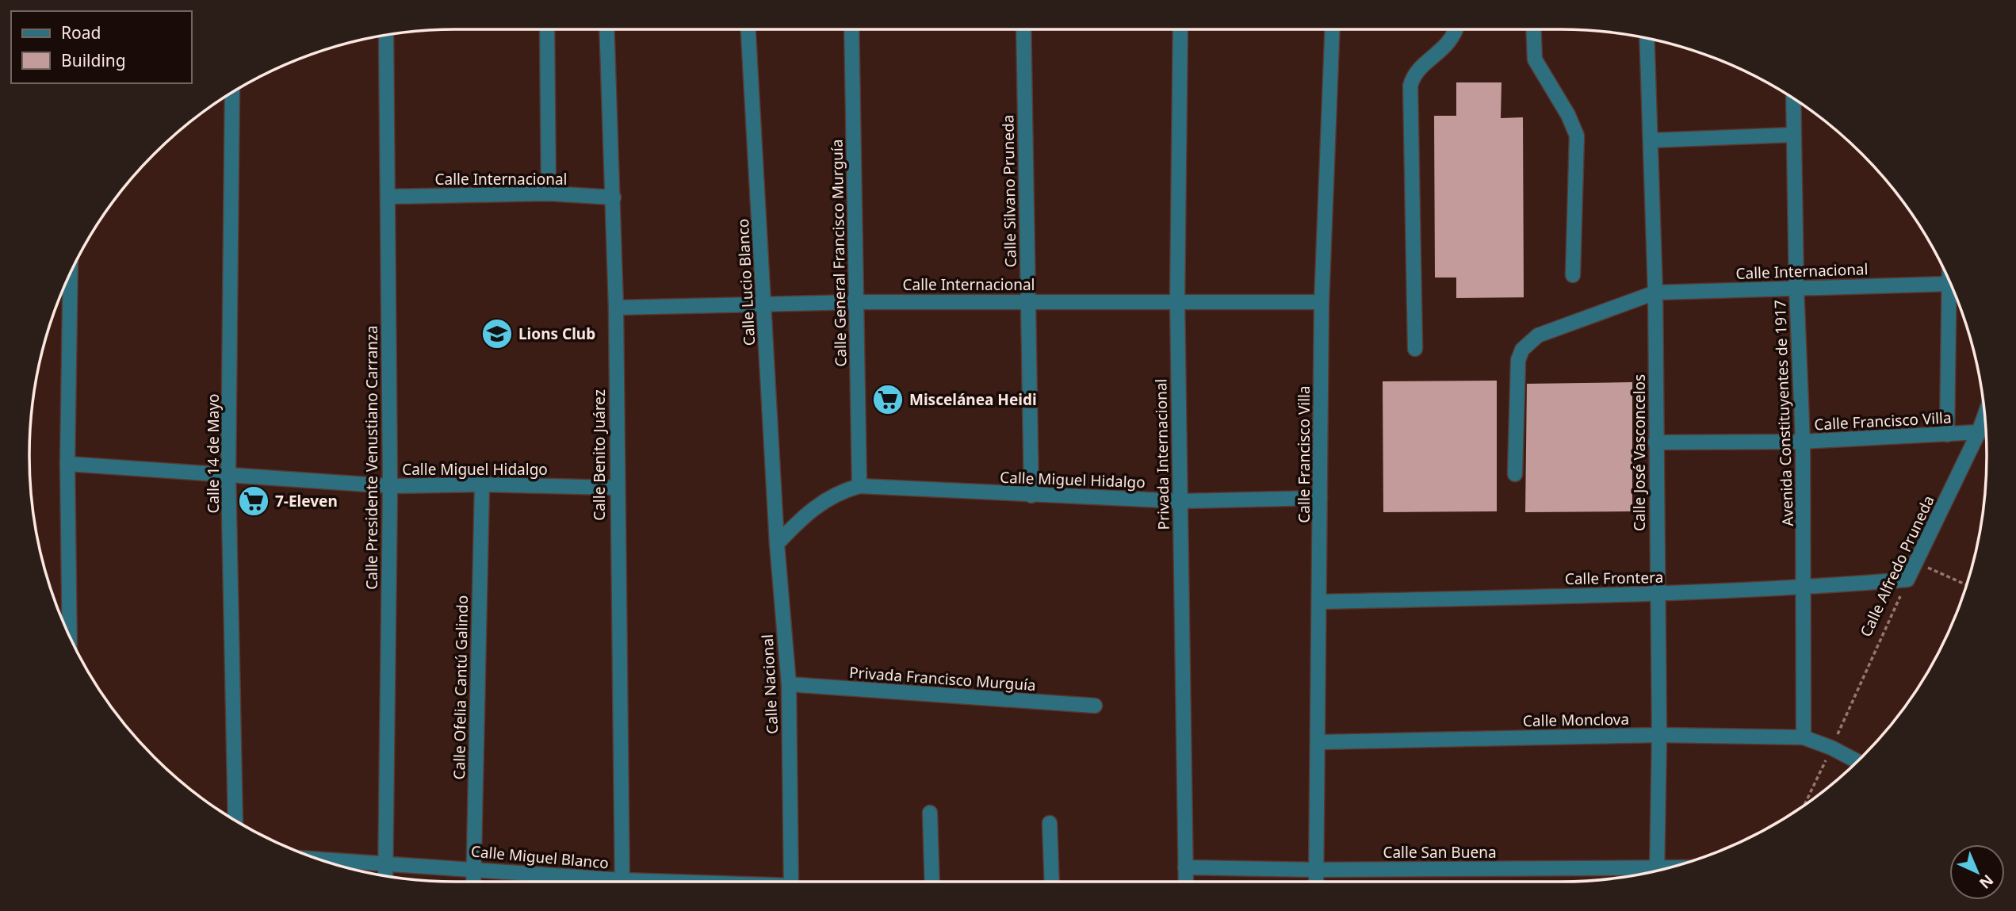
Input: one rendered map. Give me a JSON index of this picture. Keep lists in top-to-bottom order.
{
  "streets": {
    "street": [
      "Calle Internacional",
      "Calle Silvano Pruneda",
      "Calle General Francisco Murguía",
      "Calle Lucio Blanco",
      "Avenida Constituyentes de 1917",
      "Calle Francisco Villa",
      "Calle José Vasconcelos",
      "Calle 14 de Mayo",
      "Privada Internacional",
      "Calle Benito Juárez",
      "Calle Presidente Venustiano Carranza",
      "Calle Miguel Hidalgo",
      "Calle Alfredo Pruneda",
      "Calle Frontera",
      "Privada Francisco Murguía",
      "Calle Nacional",
      "Calle Ofelia Cantú Galindo",
      "Calle Monclova",
      "Calle San Buena",
      "Calle Miguel Blanco"
    ]
  },
  "crossings": [
    ["Calle Internacional", "Calle Silvano Pruneda"],
    ["Calle Internacional", "Calle General Francisco Murguía"],
    ["Calle Internacional", "Calle Lucio Blanco"],
    ["Calle Internacional", "Avenida Constituyentes de 1917"],
    ["Calle Internacional", "Calle Francisco Villa"],
    ["Calle Internacional", "Calle José Vasconcelos"],
    ["Calle Internacional", "Privada Internacional"],
    ["Calle Internacional", "Calle Benito Juárez"],
    ["Calle Internacional", "Calle Presidente Venustiano Carranza"],
    ["Calle Silvano Pruneda", "Calle Miguel Hidalgo"],
    ["Calle General Francisco Murguía", "Calle Miguel Hidalgo"],
    ["Calle Lucio Blanco", "Calle Miguel Hidalgo"],
    ["Calle Lucio Blanco", "Calle Nacional"],
    ["Avenida Constituyentes de 1917", "Calle Francisco Villa"],
    ["Avenida Constituyentes de 1917", "Calle Frontera"],
    ["Avenida Constituyentes de 1917", "Calle Monclova"],
    ["Calle Francisco Villa", "Calle José Vasconcelos"],
    ["Calle Francisco Villa", "Calle Miguel Hidalgo"],
    ["Calle Francisco Villa", "Calle Alfredo Pruneda"],
    ["Calle Francisco Villa", "Calle Frontera"],
    ["Calle Francisco Villa", "Calle Monclova"],
    ["Calle Francisco Villa", "Calle San Buena"],
    ["Calle José Vasconcelos", "Calle Frontera"],
    ["Calle José Vasconcelos", "Calle Monclova"],
    ["Calle 14 de Mayo", "Calle Miguel Hidalgo"],
    ["Privada Internacional", "Calle Miguel Hidalgo"],
    ["Privada Internacional", "Calle San Buena"],
    ["Calle Benito Juárez", "Calle Miguel Hidalgo"],
    ["Calle Presidente Venustiano Carranza", "Calle Miguel Hidalgo"],
    ["Calle Presidente Venustiano Carranza", "Calle Miguel Blanco"],
    ["Calle Miguel Hidalgo", "Calle Nacional"],
    ["Calle Miguel Hidalgo", "Calle Ofelia Cantú Galindo"],
    ["Calle Alfredo Pruneda", "Calle Frontera"],
    ["Calle Alfredo Pruneda", "Calle Monclova"],
    ["Privada Francisco Murguía", "Calle Nacional"],
    ["Calle Ofelia Cantú Galindo", "Calle Miguel Blanco"]
  ],
  "places": {
    "school or university": ["Lions Club"],
    "supermarket": ["Miscelánea Heidi", "7-Eleven"]
  },
  "legend": ["Road", "Building"],
  "north": "bottom right"
}
